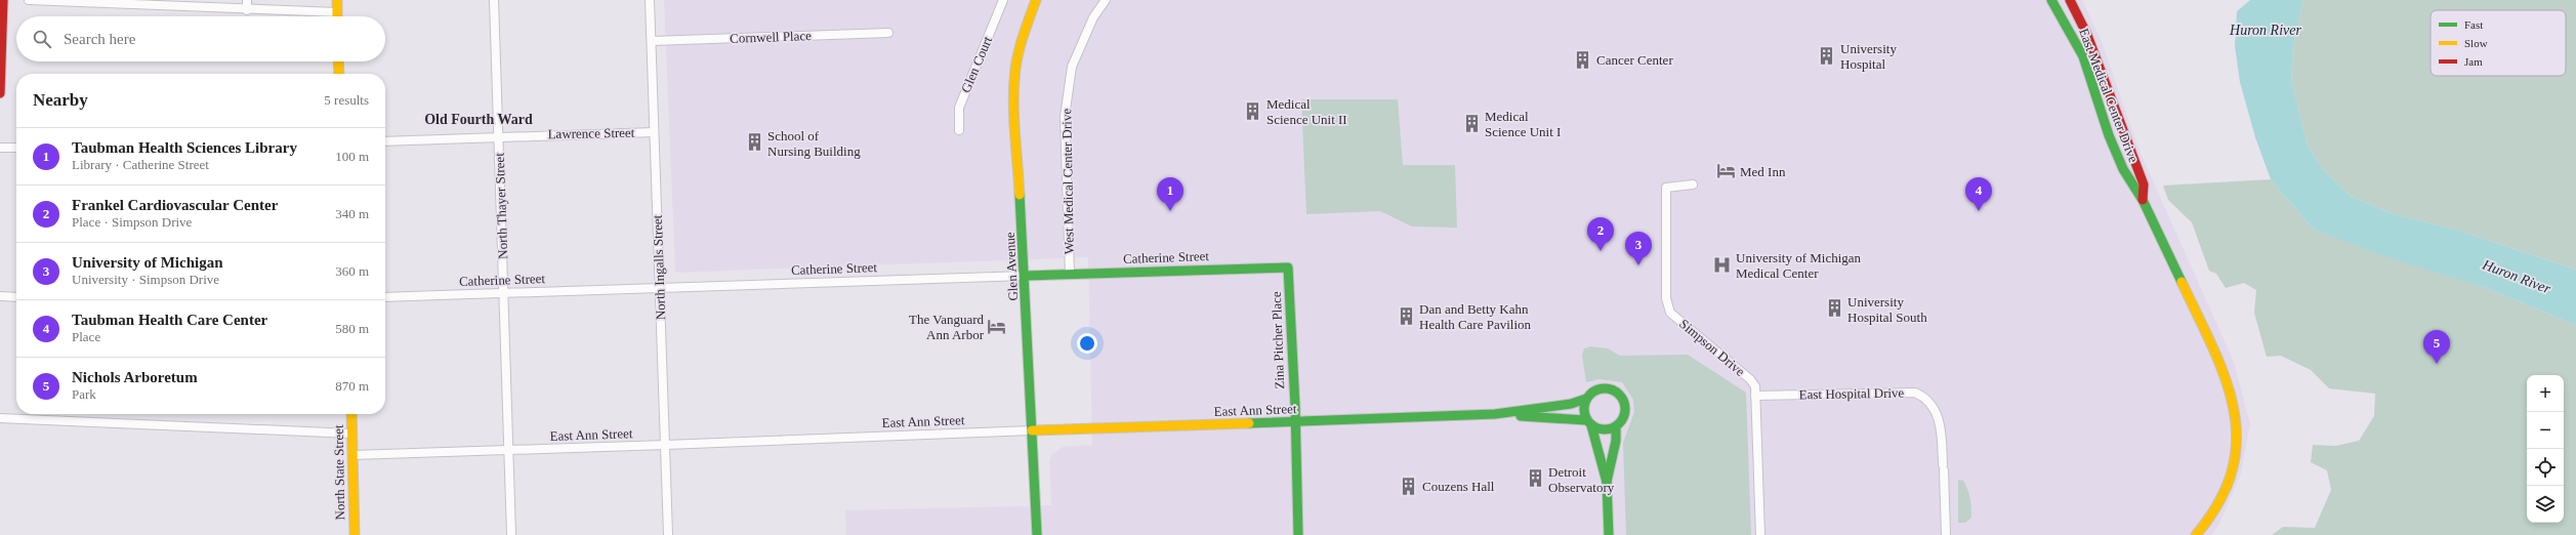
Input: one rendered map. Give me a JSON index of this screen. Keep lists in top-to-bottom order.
{
  "streets": {
    "street": [
      "Cornwell Place",
      "Glen Court",
      "East Medical Center Drive",
      "Lawrence Street",
      "West Medical Center Drive",
      "North Thayer Street",
      "Catherine Street",
      "Glen Avenue",
      "North Ingalls Street",
      "Zina Pitcher Place",
      "Simpson Drive",
      "East Hospital Drive",
      "East Ann Street",
      "North State Street"
    ]
  },
  "crossings": [
    ["Cornwell Place", "North Ingalls Street"],
    ["Lawrence Street", "North Thayer Street"],
    ["Lawrence Street", "North Ingalls Street"],
    ["West Medical Center Drive", "Catherine Street"],
    ["North Thayer Street", "Catherine Street"],
    ["North Thayer Street", "East Ann Street"],
    ["Catherine Street", "Glen Avenue"],
    ["Catherine Street", "North Ingalls Street"],
    ["Catherine Street", "Zina Pitcher Place"],
    ["Glen Avenue", "East Ann Street"],
    ["North Ingalls Street", "East Ann Street"],
    ["Zina Pitcher Place", "East Ann Street"],
    ["Simpson Drive", "East Hospital Drive"],
    ["East Ann Street", "North State Street"]
  ],
  "districts": ["Old Fourth Ward"],
  "water": ["Huron River"],
  "places": {
    "building": [
      "University Hospital",
      "Cancer Center",
      "Medical Science Unit II",
      "Medical Science Unit I",
      "School of Nursing Building",
      "University Hospital South",
      "Dan and Betty Kahn Health Care Pavilion",
      "Detroit Observatory",
      "Couzens Hall"
    ],
    "hotel": ["Med Inn", "The Vanguard Ann Arbor"],
    "hospital": ["University of Michigan Medical Center"]
  },
  "legend": ["Fast", "Slow", "Jam"],
  "page": {
    "search": "Search here",
    "heading": ["Nearby", "5 results"],
    "list": [
      {
        "mark": "1",
        "name": "Taubman Health Sciences Library",
        "note": "Library · Catherine Street",
        "value": "100 m"
      },
      {
        "mark": "2",
        "name": "Frankel Cardiovascular Center",
        "note": "Place · Simpson Drive",
        "value": "340 m"
      },
      {
        "mark": "3",
        "name": "University of Michigan",
        "note": "University · Simpson Drive",
        "value": "360 m"
      },
      {
        "mark": "4",
        "name": "Taubman Health Care Center",
        "note": "Place",
        "value": "580 m"
      },
      {
        "mark": "5",
        "name": "Nichols Arboretum",
        "note": "Park",
        "value": "870 m"
      }
    ],
    "pins": [
      "1",
      "4",
      "2",
      "3",
      "5"
    ],
    "map_buttons": ["+", "−"]
  }
}
